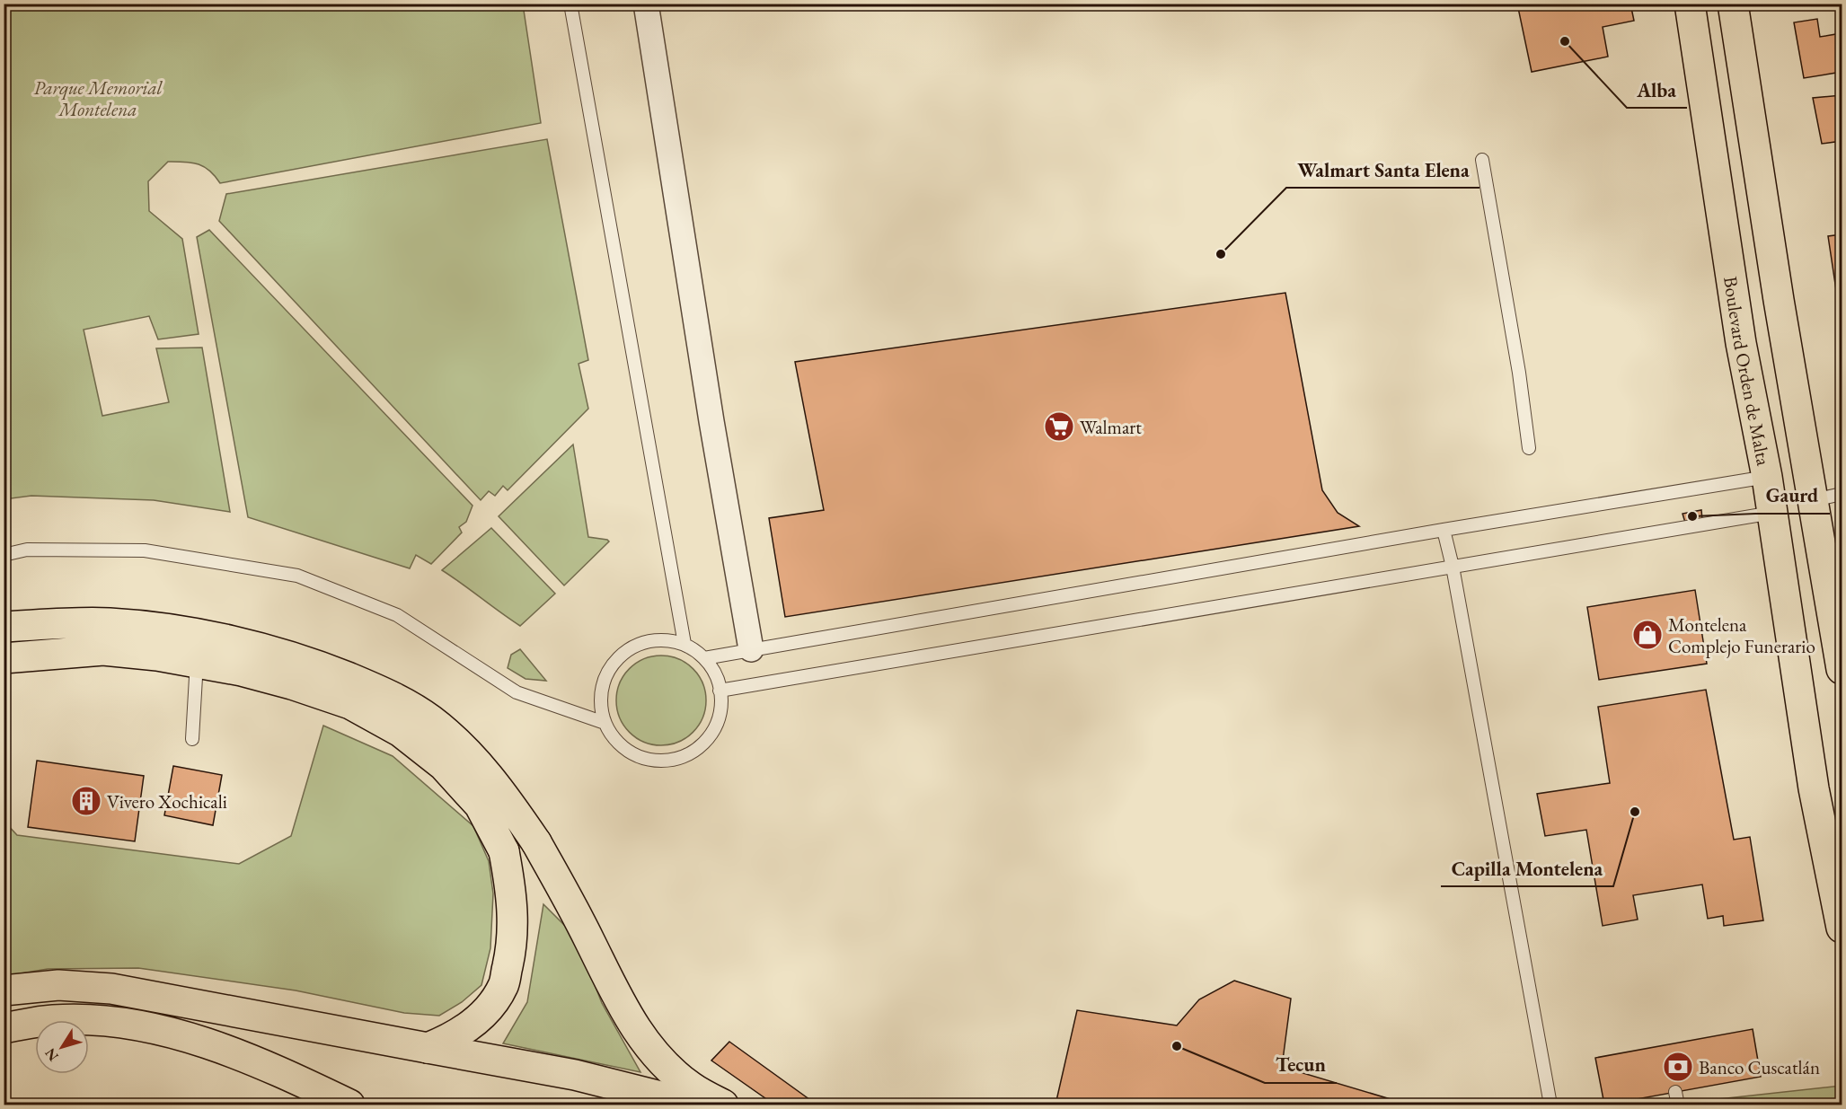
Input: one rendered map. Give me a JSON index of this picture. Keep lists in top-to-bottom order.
{
  "streets": {
    "main road": ["Boulevard Orden de Malta"]
  },
  "parks": ["Parque Memorial Montelena"],
  "places": {
    "other": [
      "Alba",
      "Walmart Santa Elena",
      "Gaurd",
      "Capilla Montelena",
      "Tecun"
    ],
    "supermarket": ["Walmart"],
    "shop": ["Montelena Complejo Funerario"],
    "building": ["Vivero Xochicali"],
    "bank": ["Banco Cuscatlán"]
  },
  "north": "bottom left"
}
